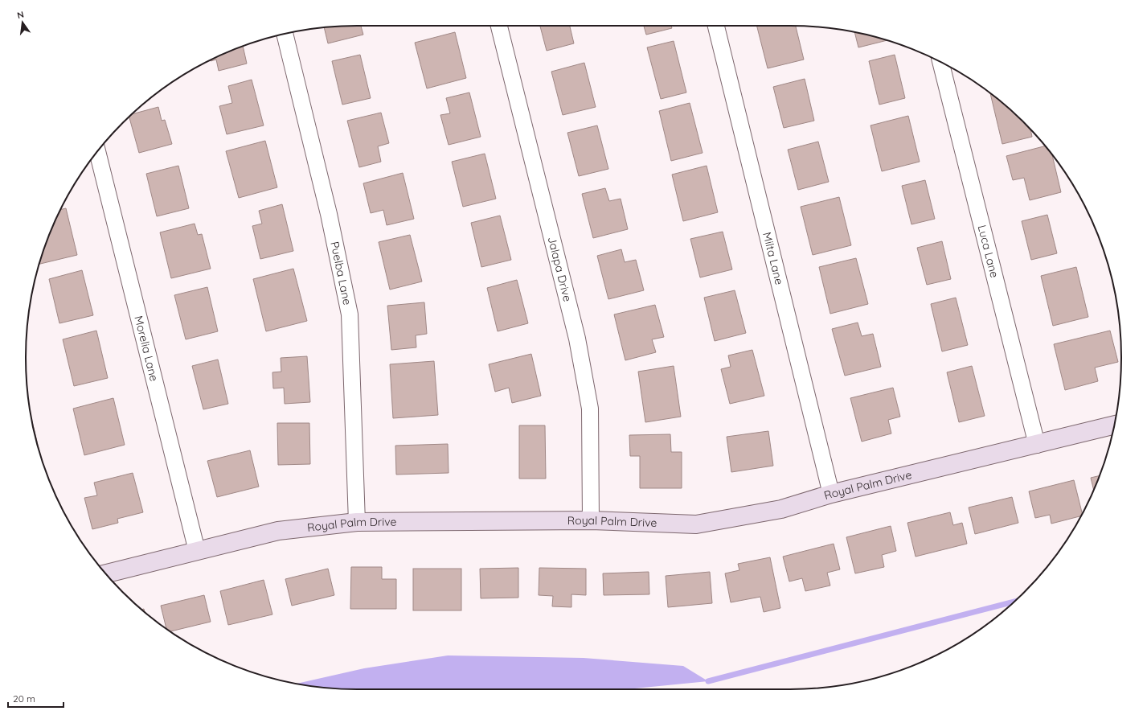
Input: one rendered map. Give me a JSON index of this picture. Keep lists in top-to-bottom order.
{
  "streets": {
    "street": [
      "Luca Lane",
      "Milta Lane",
      "Jalapa Drive",
      "Puelba Lane",
      "Morelia Lane",
      "Royal Palm Drive"
    ]
  },
  "crossings": [
    ["Luca Lane", "Royal Palm Drive"],
    ["Milta Lane", "Royal Palm Drive"],
    ["Jalapa Drive", "Royal Palm Drive"],
    ["Puelba Lane", "Royal Palm Drive"],
    ["Morelia Lane", "Royal Palm Drive"]
  ],
  "scale_bar": "20 m",
  "north": "top"
}
